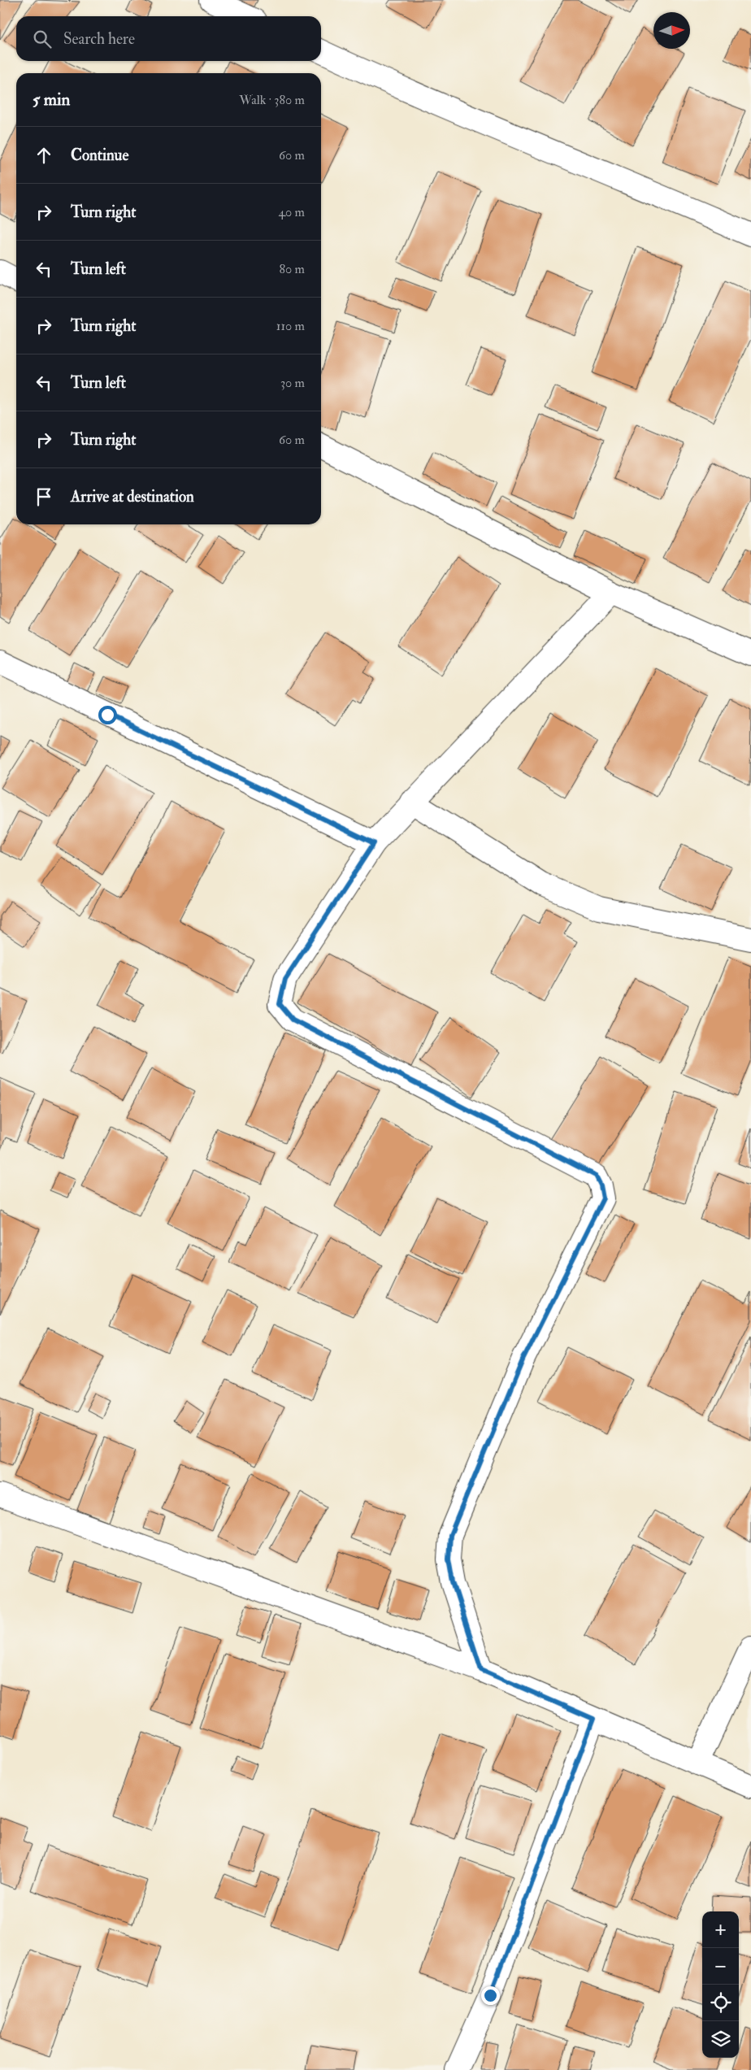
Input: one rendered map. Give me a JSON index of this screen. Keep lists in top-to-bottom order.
{
  "north": "right",
  "page": {
    "search": "Search here",
    "heading": ["5 min", "Walk · 380 m"],
    "list": [
      ["Continue", "60 m"],
      ["Turn right", "40 m"],
      ["Turn left", "80 m"],
      ["Turn right", "110 m"],
      ["Turn left", "30 m"],
      ["Turn right", "60 m"],
      "Arrive at destination"
    ],
    "map_buttons": ["+", "−"]
  }
}
